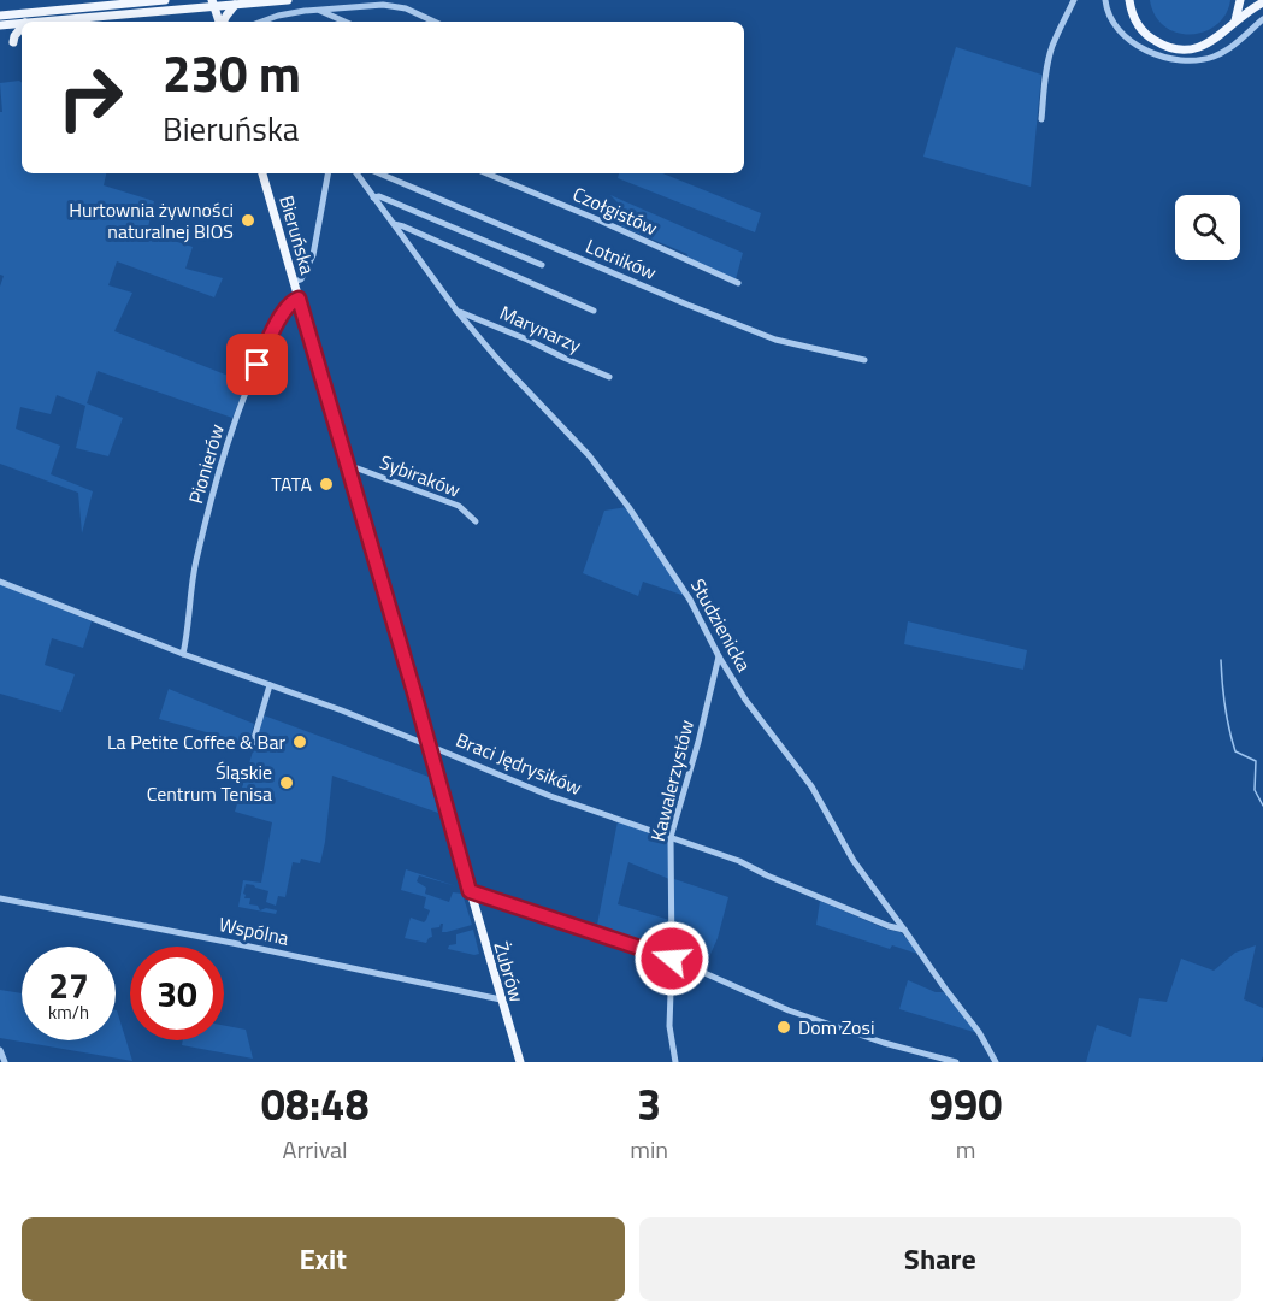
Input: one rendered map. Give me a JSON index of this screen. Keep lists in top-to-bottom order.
{
  "streets": {
    "main road": ["Bieruńska", "Żubrów"],
    "street": [
      "Czołgistów",
      "Lotników",
      "Marynarzy",
      "Pionierów",
      "Sybiraków",
      "Studzienicka",
      "Braci Jędrysików",
      "Kawalerzystów",
      "Wspólna"
    ]
  },
  "crossings": [
    ["Bieruńska", "Pionierów"],
    ["Bieruńska", "Sybiraków"],
    ["Bieruńska", "Braci Jędrysików"],
    ["Bieruńska", "Żubrów"],
    ["Marynarzy", "Studzienicka"],
    ["Pionierów", "Braci Jędrysików"],
    ["Studzienicka", "Braci Jędrysików"],
    ["Studzienicka", "Kawalerzystów"],
    ["Braci Jędrysików", "Kawalerzystów"],
    ["Wspólna", "Żubrów"]
  ],
  "places": [
    "Hurtownia żywności naturalnej BIOS",
    "TATA",
    "La Petite Coffee & Bar",
    "Śląskie Centrum Tenisa",
    "Dom Zosi"
  ],
  "page": {
    "turn": ["230 m", "Bieruńska"],
    "speed": "27 km/h",
    "limit": "30",
    "eta": [
      "08:48",
      "Arrival",
      "3",
      "min",
      "990",
      "m"
    ],
    "buttons": ["Exit", "Share"]
  }
}
